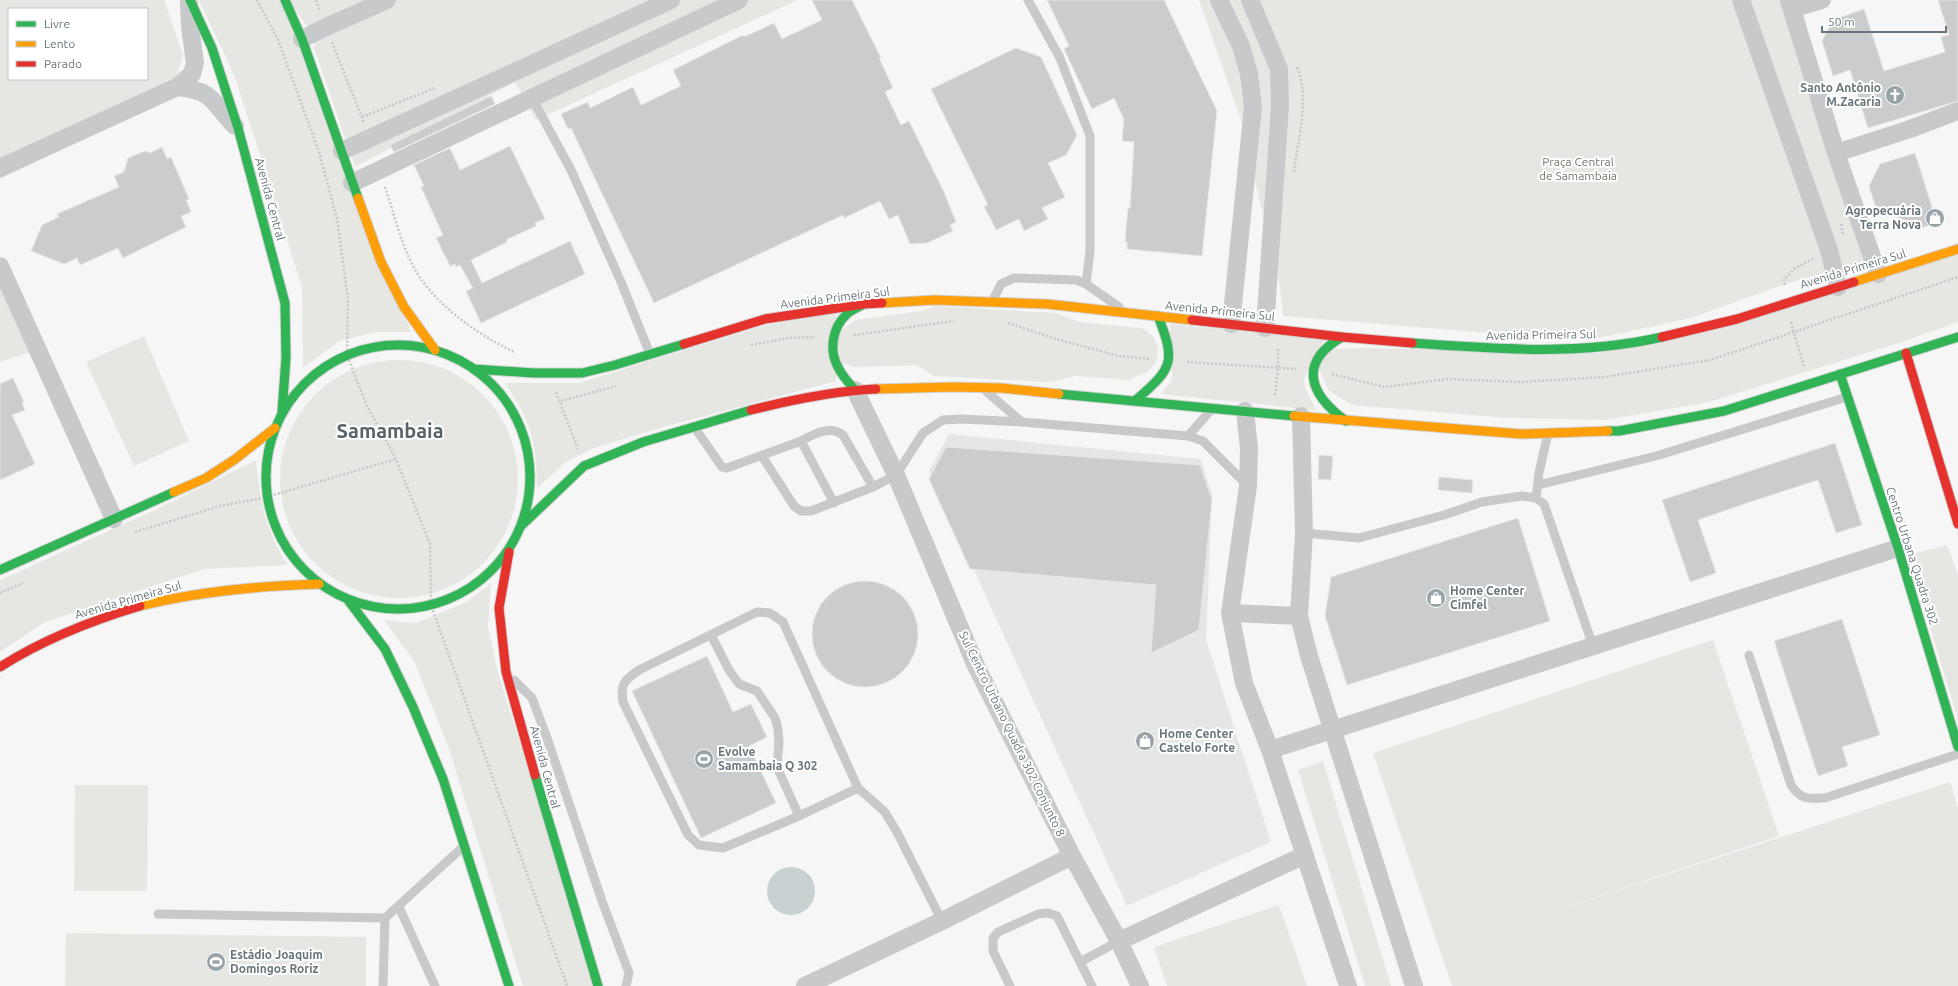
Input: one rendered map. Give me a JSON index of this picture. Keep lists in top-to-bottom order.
{
  "streets": {
    "main road": ["Avenida Central", "Avenida Primeira Sul", "Centro Urbana Quadra 302"],
    "street": ["Sul Centro Urbano Quadra 302 Conjunto 8"]
  },
  "districts": ["Samambaia"],
  "parks": ["Praça Central de Samambaia"],
  "places": {
    "church": ["Santo Antônio M.Zacaria"],
    "shop": ["Agropecuária Terra Nova", "Home Center Cimfel", "Home Center Castelo Forte"],
    "sports": ["Evolve Samambaia Q 302", "Estádio Joaquim Domingos Roriz"]
  },
  "legend": ["Livre", "Lento", "Parado"],
  "scale_bar": "50 m"
}
